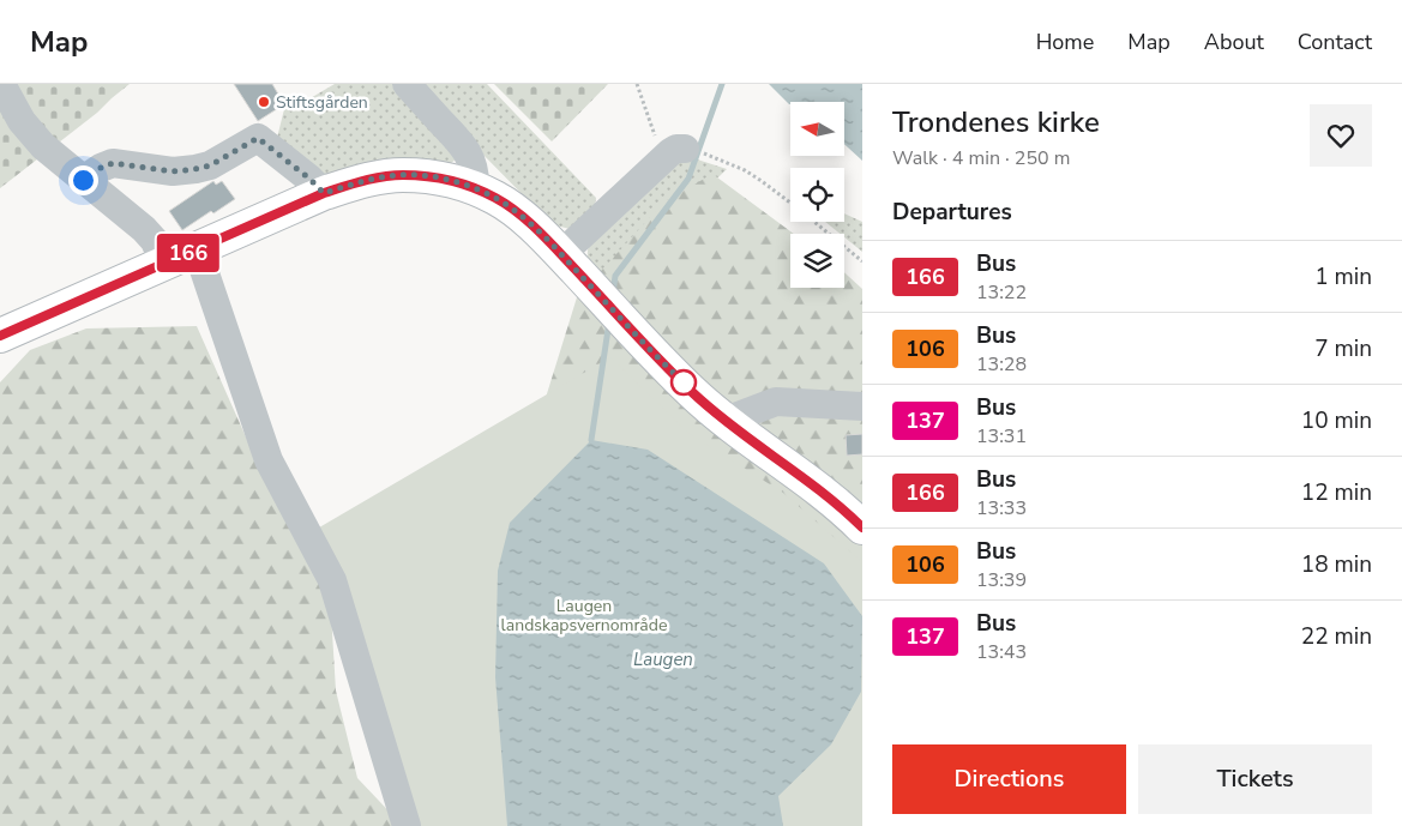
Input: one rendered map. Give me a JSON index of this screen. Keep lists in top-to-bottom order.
{
  "water": ["Laugen"],
  "parks": ["Laugen landskapsvernområde"],
  "places": ["Stiftsgården"],
  "lines": ["bus line 166"],
  "north": "left",
  "page": {
    "header": "Map",
    "nav": [
      "Home",
      "Map",
      "About",
      "Contact"
    ],
    "on_map": "166",
    "heading": [
      ["Trondenes kirke", "Walk · 4 min · 250 m"],
      "Departures"
    ],
    "list": [
      {
        "mark": "166",
        "name": "Bus",
        "note": "13:22",
        "value": "1 min"
      },
      {
        "mark": "106",
        "name": "Bus",
        "note": "13:28",
        "value": "7 min"
      },
      {
        "mark": "137",
        "name": "Bus",
        "note": "13:31",
        "value": "10 min"
      },
      {
        "mark": "166",
        "name": "Bus",
        "note": "13:33",
        "value": "12 min"
      },
      {
        "mark": "106",
        "name": "Bus",
        "note": "13:39",
        "value": "18 min"
      },
      {
        "mark": "137",
        "name": "Bus",
        "note": "13:43",
        "value": "22 min"
      }
    ],
    "buttons": ["Directions", "Tickets"]
  }
}
